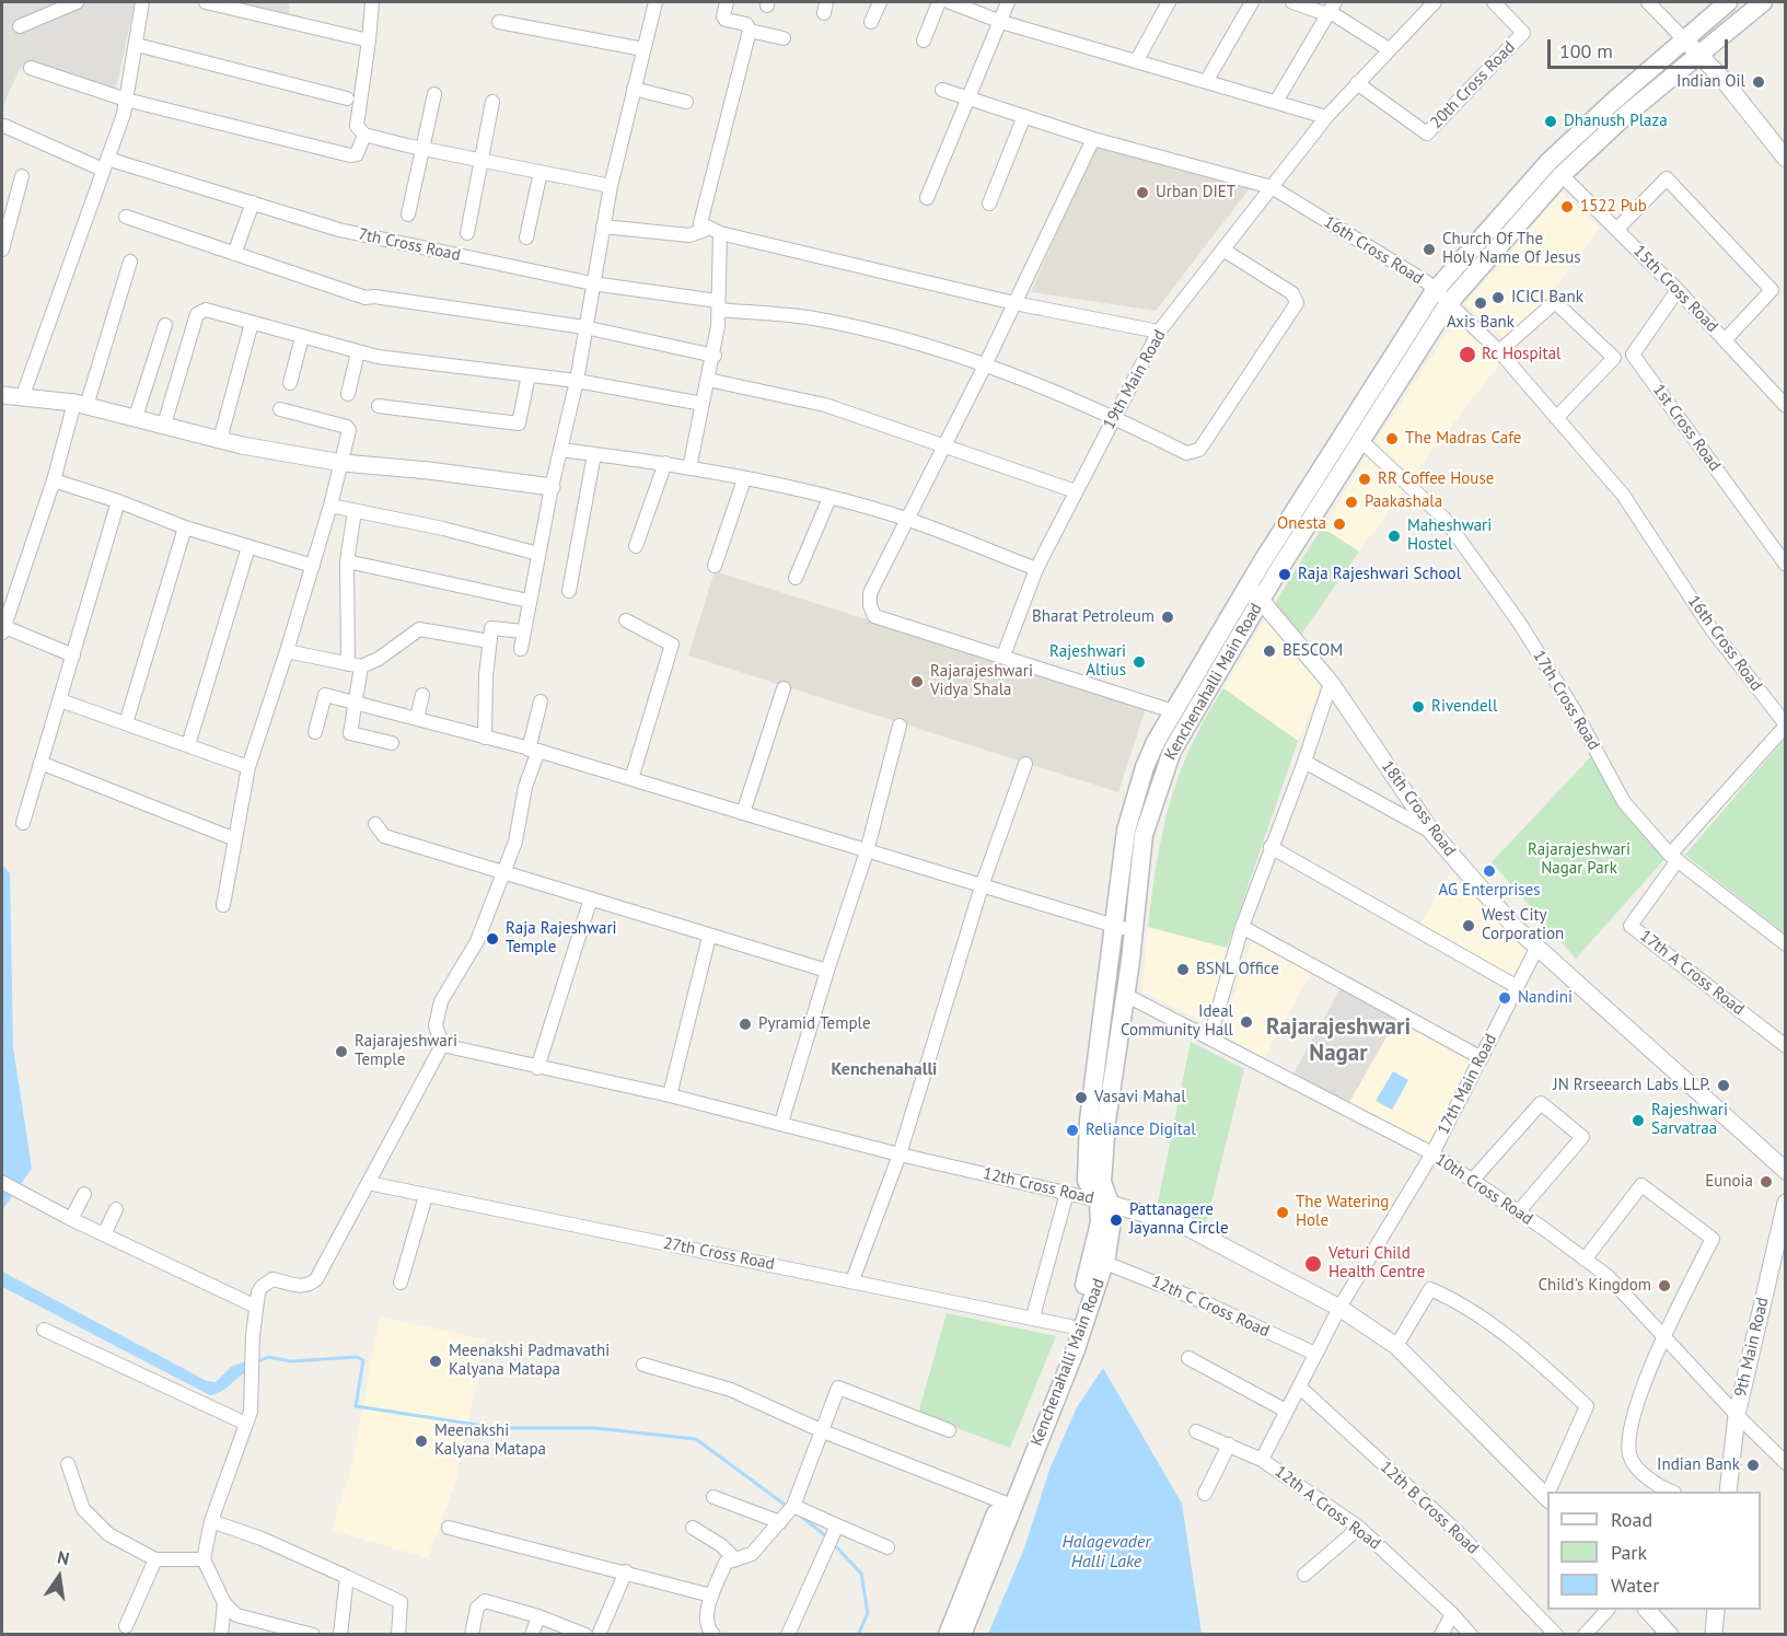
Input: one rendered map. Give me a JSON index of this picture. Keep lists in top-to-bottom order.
{
  "streets": {
    "main road": ["Kenchenahalli Main Road"],
    "street": [
      "20th Cross Road",
      "7th Cross Road",
      "16th Cross Road",
      "15th Cross Road",
      "19th Main Road",
      "1st Cross Road",
      "17th Cross Road",
      "18th Cross Road",
      "17th A Cross Road",
      "17th Main Road",
      "12th Cross Road",
      "10th Cross Road",
      "27th Cross Road",
      "12th C Cross Road",
      "9th Main Road",
      "12th A Cross Road",
      "12th B Cross Road"
    ]
  },
  "crossings": [
    ["20th Cross Road", "19th Main Road"],
    ["7th Cross Road", "19th Main Road"],
    ["16th Cross Road", "19th Main Road"],
    ["16th Cross Road", "Kenchenahalli Main Road"],
    ["15th Cross Road", "1st Cross Road"],
    ["15th Cross Road", "Kenchenahalli Main Road"],
    ["Kenchenahalli Main Road", "17th Cross Road"],
    ["Kenchenahalli Main Road", "18th Cross Road"],
    ["Kenchenahalli Main Road", "12th Cross Road"],
    ["Kenchenahalli Main Road", "10th Cross Road"],
    ["Kenchenahalli Main Road", "27th Cross Road"],
    ["Kenchenahalli Main Road", "12th C Cross Road"],
    ["17th Cross Road", "17th A Cross Road"],
    ["18th Cross Road", "17th Main Road"],
    ["17th Main Road", "12th Cross Road"],
    ["17th Main Road", "10th Cross Road"],
    ["17th Main Road", "12th C Cross Road"],
    ["17th Main Road", "12th A Cross Road"],
    ["17th Main Road", "12th B Cross Road"],
    ["10th Cross Road", "9th Main Road"]
  ],
  "districts": ["Rajarajeshwari Nagar", "Kenchenahalli"],
  "water": ["Halagevader Halli Lake"],
  "parks": ["Rajarajeshwari Nagar Park"],
  "places": [
    "Indian Oil",
    "Dhanush Plaza",
    "Urban DIET",
    "1522 Pub",
    "Church Of The Holy Name Of Jesus",
    "ICICI Bank",
    "Axis Bank",
    "Rc Hospital",
    "The Madras Cafe",
    "RR Coffee House",
    "Paakashala",
    "Onesta",
    "Maheshwari Hostel",
    "Raja Rajeshwari School",
    "Bharat Petroleum",
    "BESCOM",
    "Rajeshwari Altius",
    "Rajarajeshwari Vidya Shala",
    "Rivendell",
    "AG Enterprises",
    "West City Corporation",
    "Raja Rajeshwari Temple",
    "BSNL Office",
    "Nandini",
    "Ideal Community Hall",
    "Pyramid Temple",
    "Rajarajeshwari Temple",
    "JN Rrseearch Labs LLP.",
    "Vasavi Mahal",
    "Rajeshwari Sarvatraa",
    "Reliance Digital",
    "Eunoia",
    "The Watering Hole",
    "Pattanagere Jayanna Circle",
    "Veturi Child Health Centre",
    "Child's Kingdom",
    "Meenakshi Padmavathi Kalyana Matapa",
    "Meenakshi Kalyana Matapa",
    "Indian Bank"
  ],
  "legend": ["Road", "Park", "Water"],
  "scale_bar": "100 m",
  "north": "top"
}
